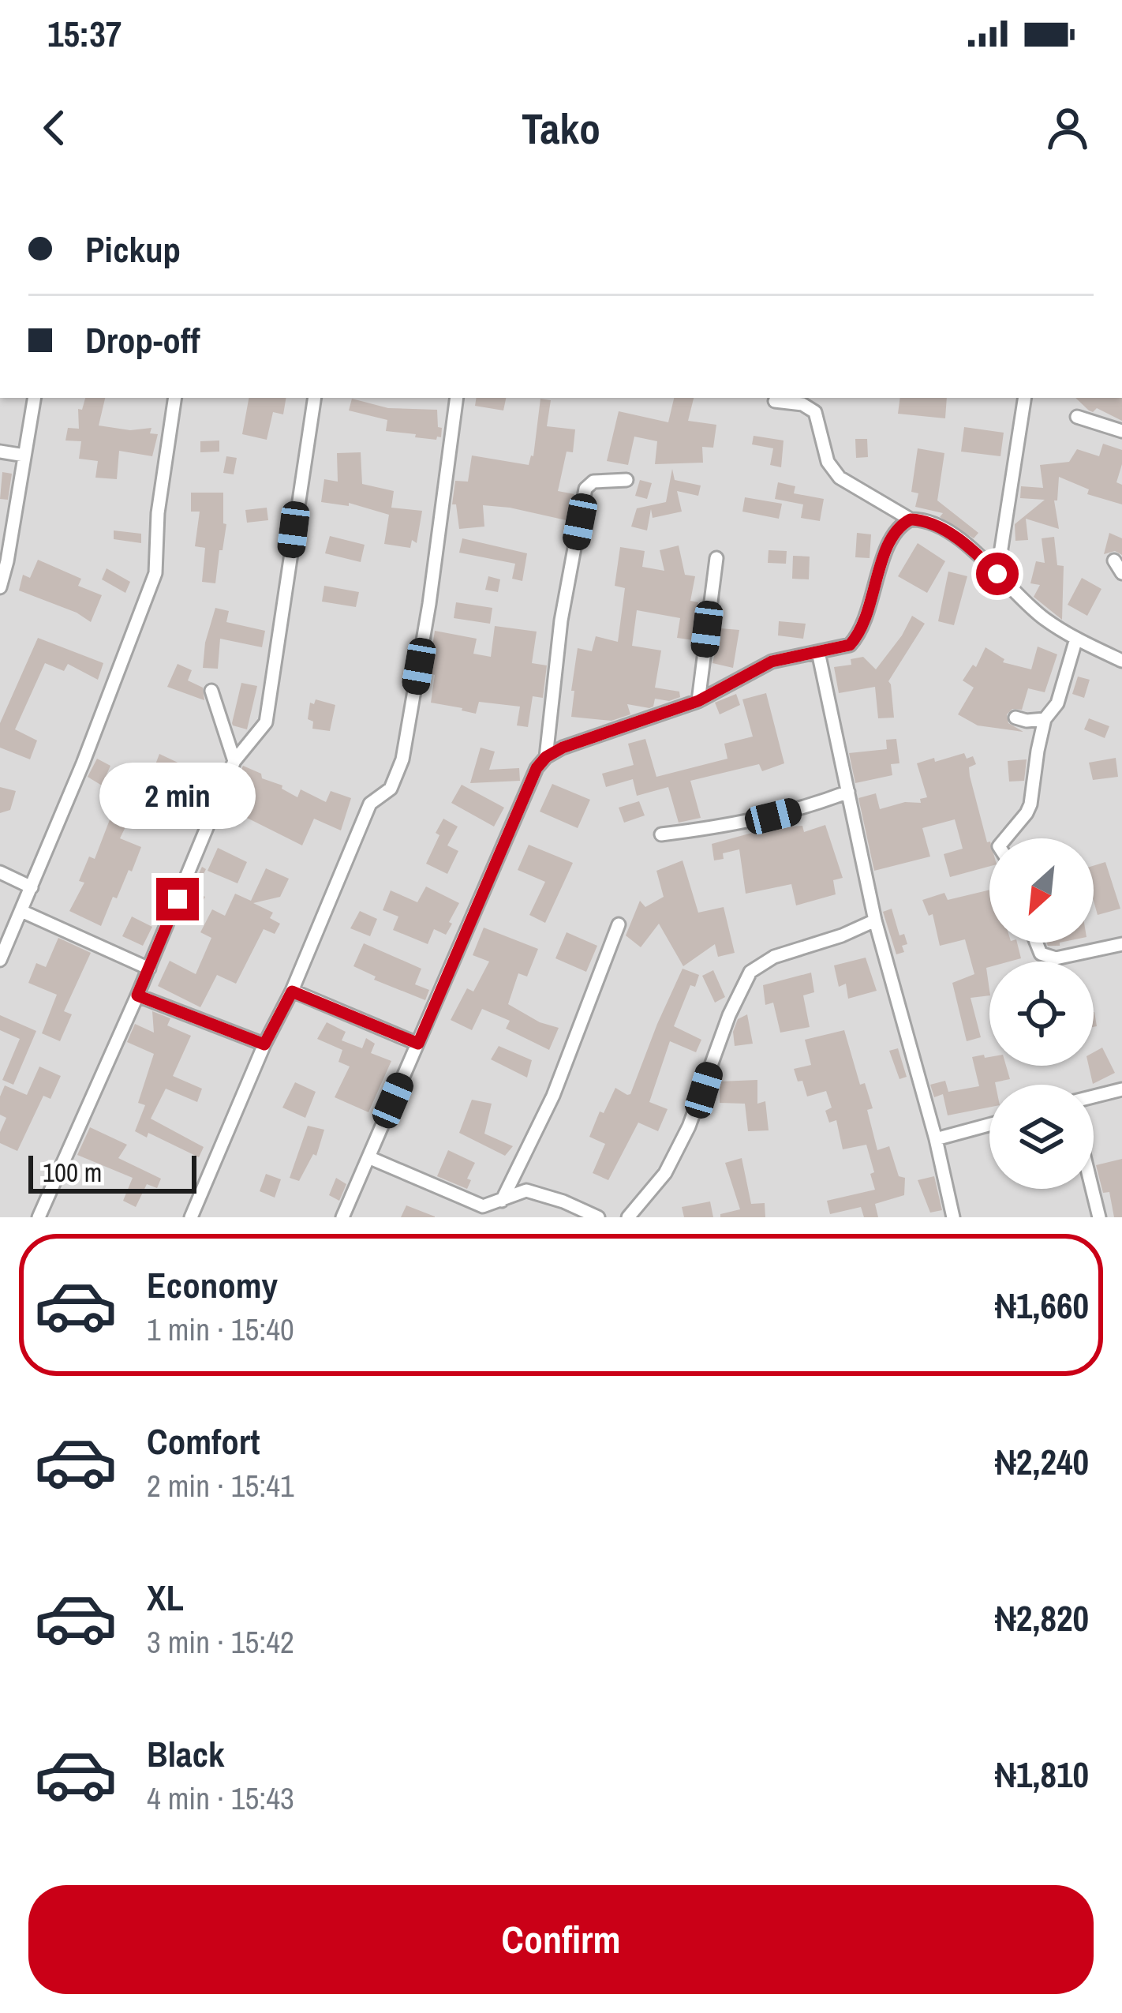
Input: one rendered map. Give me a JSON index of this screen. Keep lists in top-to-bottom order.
{
  "scale_bar": "100 m",
  "north": "bottom left",
  "page": {
    "status": "15:37",
    "header": "Tako",
    "banner": ["Pickup", "Drop-off"],
    "bubble": "2 min",
    "scale": "100 m",
    "list": [
      {
        "name": "Economy",
        "note": "1 min · 15:40",
        "value": "₦1,660"
      },
      {
        "name": "Comfort",
        "note": "2 min · 15:41",
        "value": "₦2,240"
      },
      {
        "name": "XL",
        "note": "3 min · 15:42",
        "value": "₦2,820"
      },
      {
        "name": "Black",
        "note": "4 min · 15:43",
        "value": "₦1,810"
      }
    ],
    "buttons": "Confirm"
  }
}
